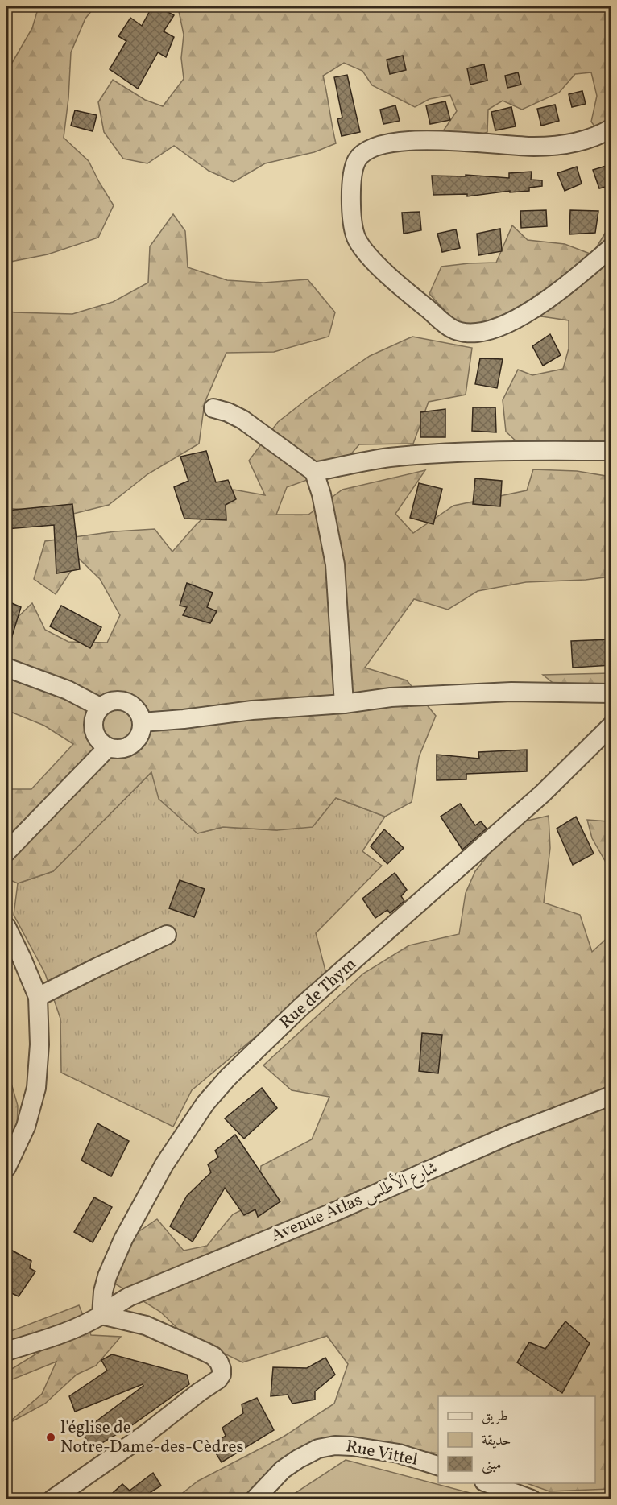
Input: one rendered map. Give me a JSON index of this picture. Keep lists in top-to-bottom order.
{
  "streets": {
    "street": ["Rue de Thym", "Avenue Atlas شارع الأطلس", "Rue Vittel"]
  },
  "crossings": [
    ["Rue de Thym", "Avenue Atlas شارع الأطلس"]
  ],
  "places": ["l'église de Notre-Dame-des-Cèdres"],
  "legend": ["طريق", "حديقة", "مبنى"]
}
